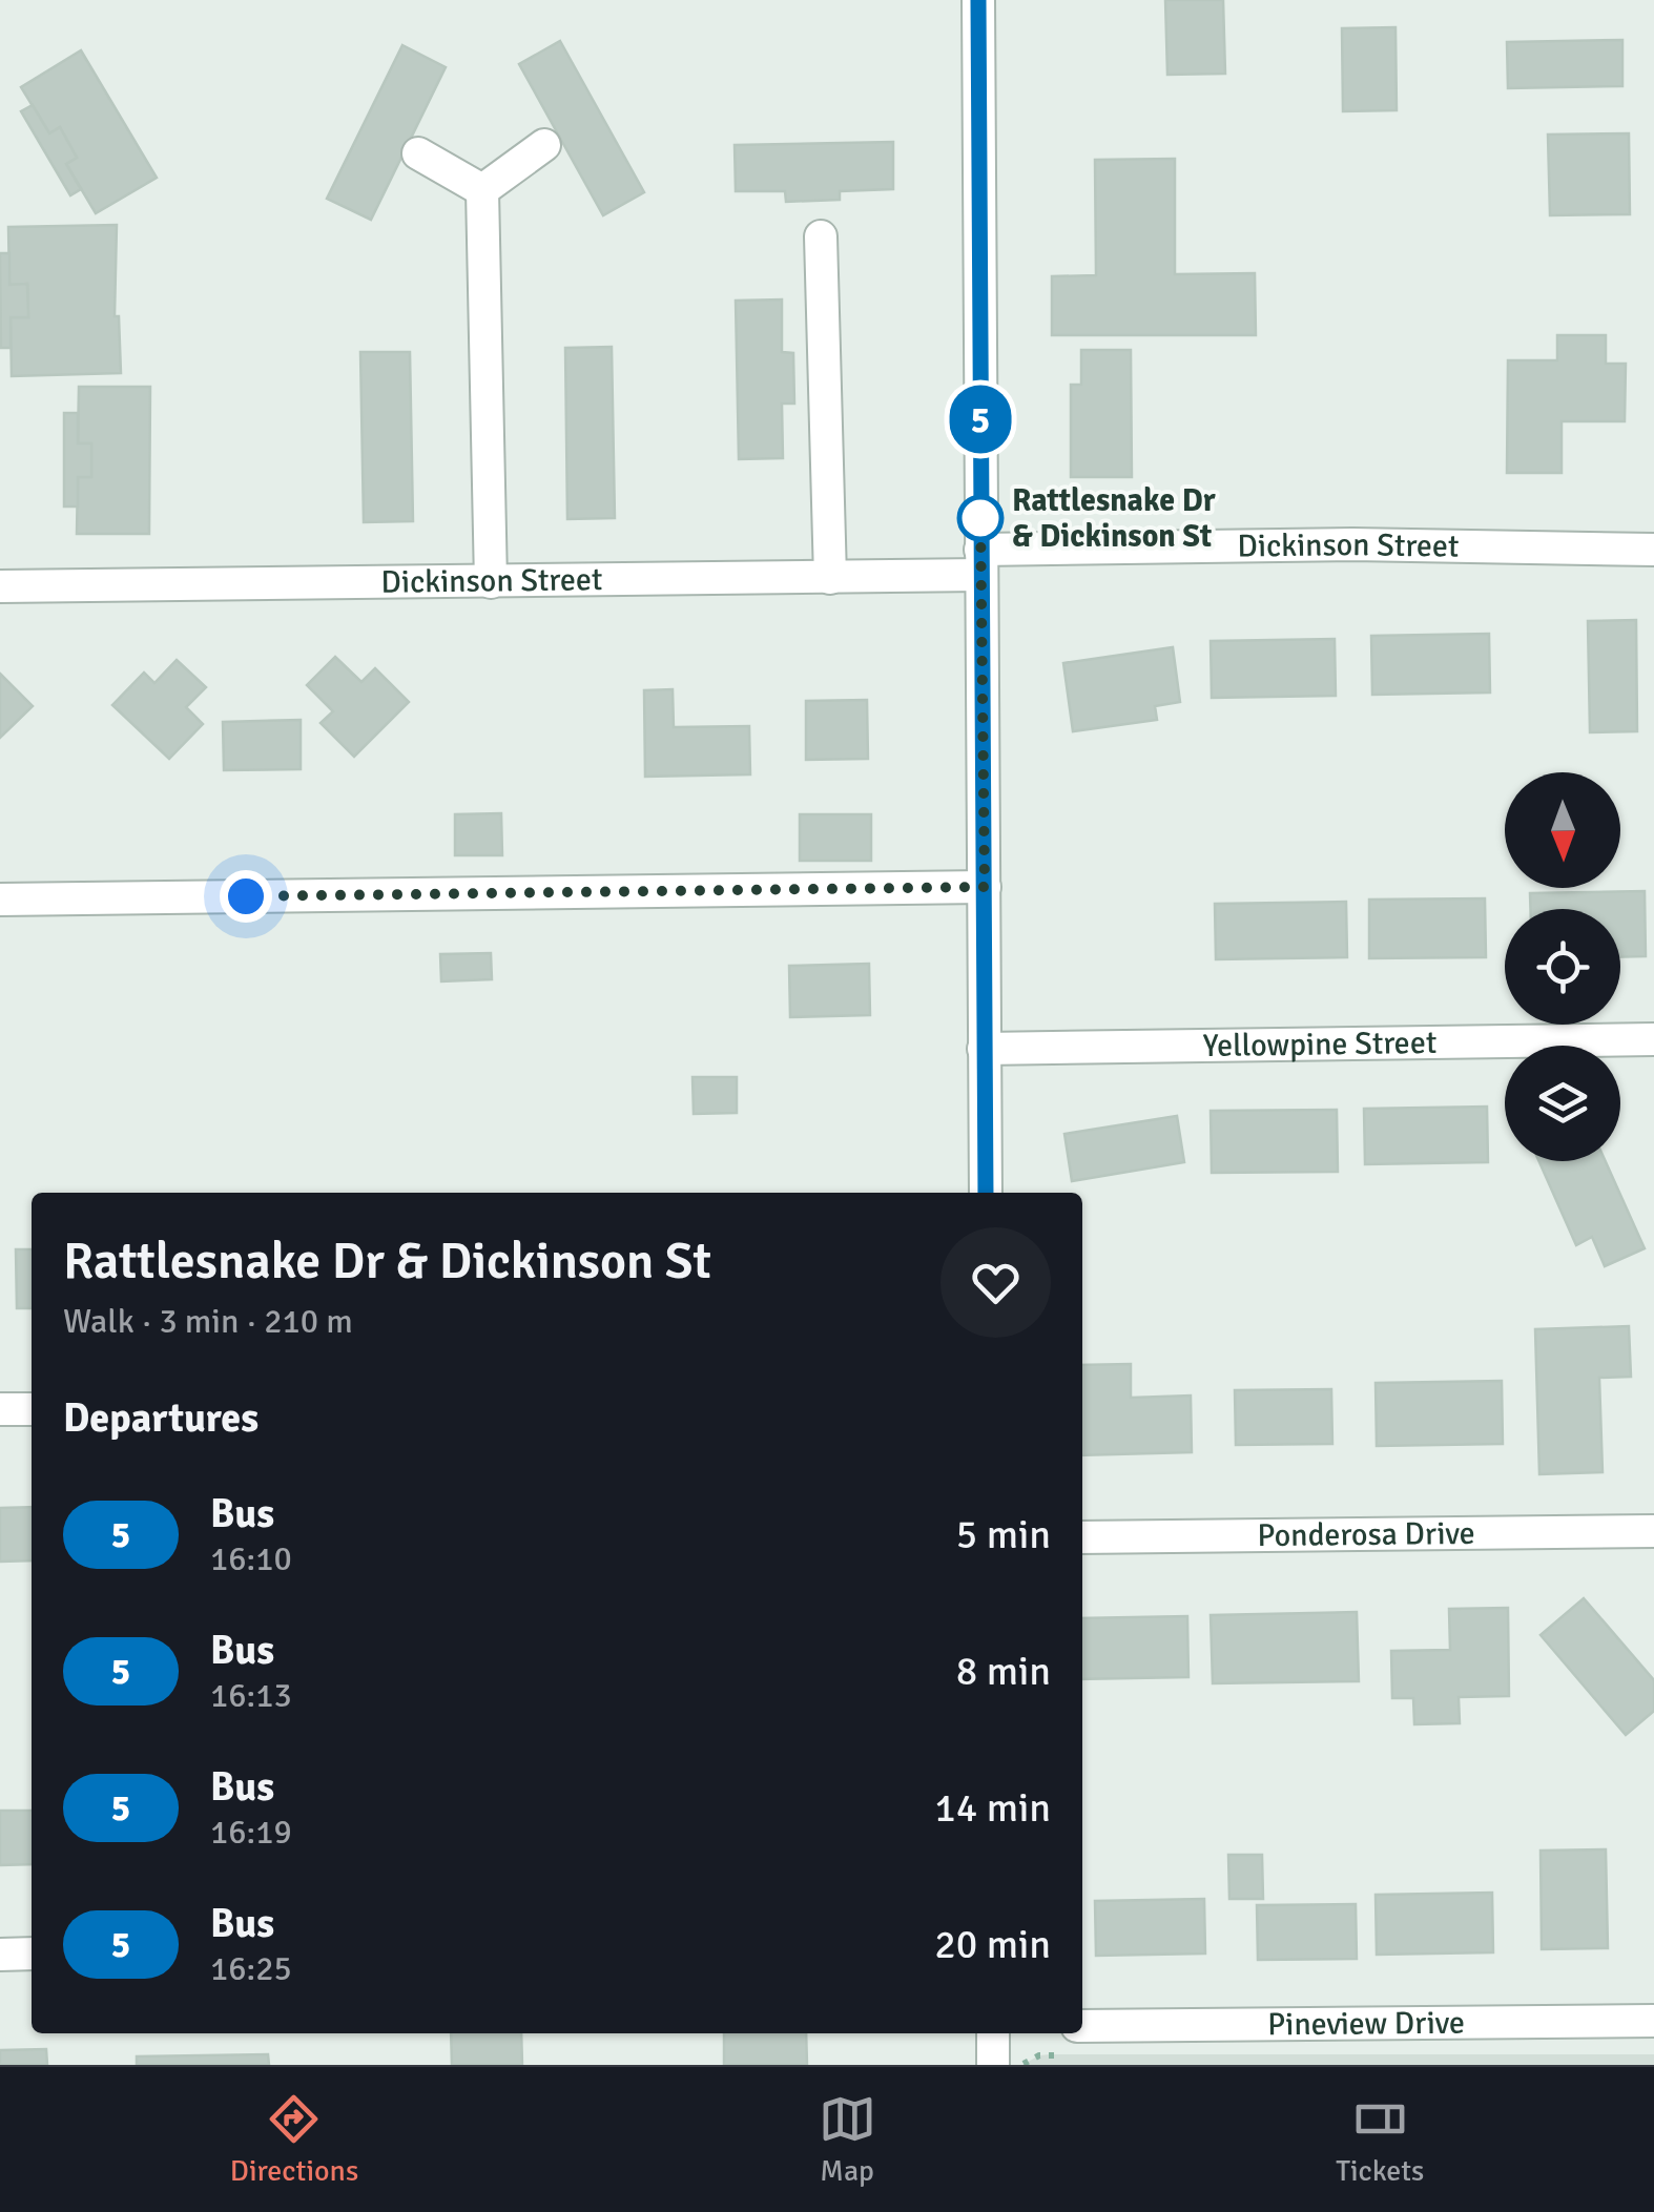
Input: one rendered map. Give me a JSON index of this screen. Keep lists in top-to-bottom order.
{
  "streets": {
    "street": [
      "Dickinson Street",
      "Yellowpine Street",
      "Ponderosa Drive",
      "Pineview Drive"
    ]
  },
  "places": ["Rattlesnake Dr & Dickinson St"],
  "lines": ["bus line 5"],
  "north": "bottom",
  "page": {
    "on_map": "5",
    "heading": [
      ["Rattlesnake Dr & Dickinson St", "Walk · 3 min · 210 m"],
      "Departures"
    ],
    "list": [
      {
        "mark": "5",
        "name": "Bus",
        "note": "16:10",
        "value": "5 min"
      },
      {
        "mark": "5",
        "name": "Bus",
        "note": "16:13",
        "value": "8 min"
      },
      {
        "mark": "5",
        "name": "Bus",
        "note": "16:19",
        "value": "14 min"
      },
      {
        "mark": "5",
        "name": "Bus",
        "note": "16:25",
        "value": "20 min"
      }
    ],
    "tabs": ["Directions", "Map", "Tickets"]
  }
}
